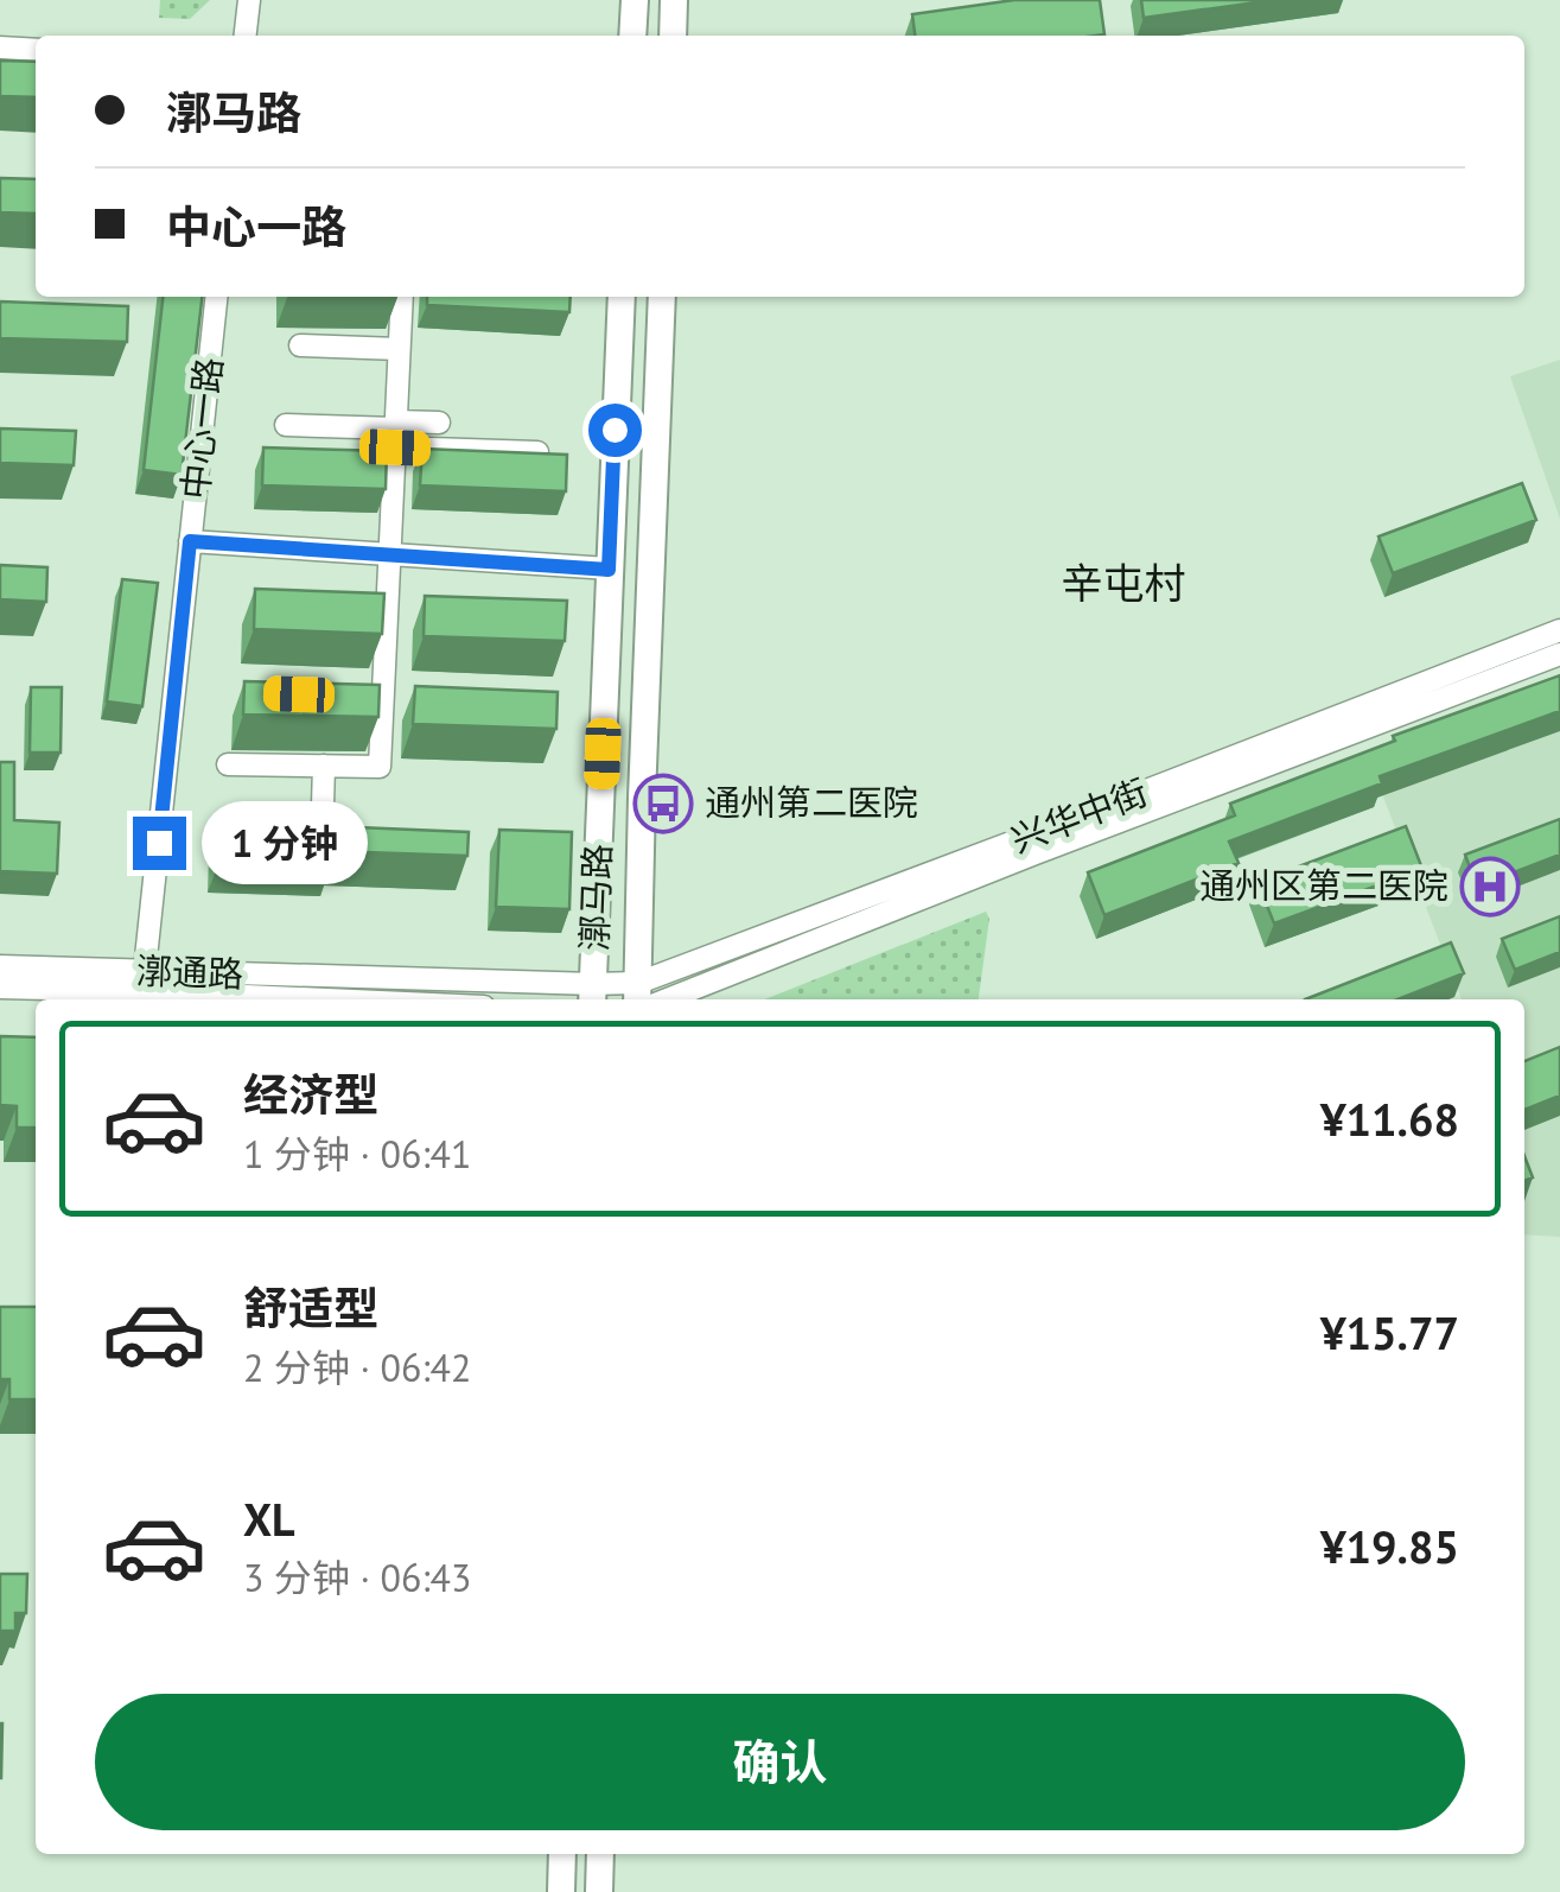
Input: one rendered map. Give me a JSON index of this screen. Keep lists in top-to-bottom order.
{
  "streets": {
    "main road": ["漷马路"],
    "street": ["中心一路", "兴华中街", "漷通路"]
  },
  "crossings": [
    ["中心一路", "漷通路"],
    ["兴华中街", "漷马路"],
    ["兴华中街", "漷通路"],
    ["漷马路", "漷通路"]
  ],
  "districts": ["辛屯村"],
  "places": {
    "bus stop": ["通州第二医院"],
    "hospital": ["通州区第二医院"]
  },
  "page": {
    "banner": ["漷马路", "中心一路"],
    "bubble": "1 分钟",
    "list": [
      {
        "name": "经济型",
        "note": "1 分钟 · 06:41",
        "value": "¥11.68"
      },
      {
        "name": "舒适型",
        "note": "2 分钟 · 06:42",
        "value": "¥15.77"
      },
      {
        "name": "XL",
        "note": "3 分钟 · 06:43",
        "value": "¥19.85"
      }
    ],
    "buttons": "确认"
  }
}
